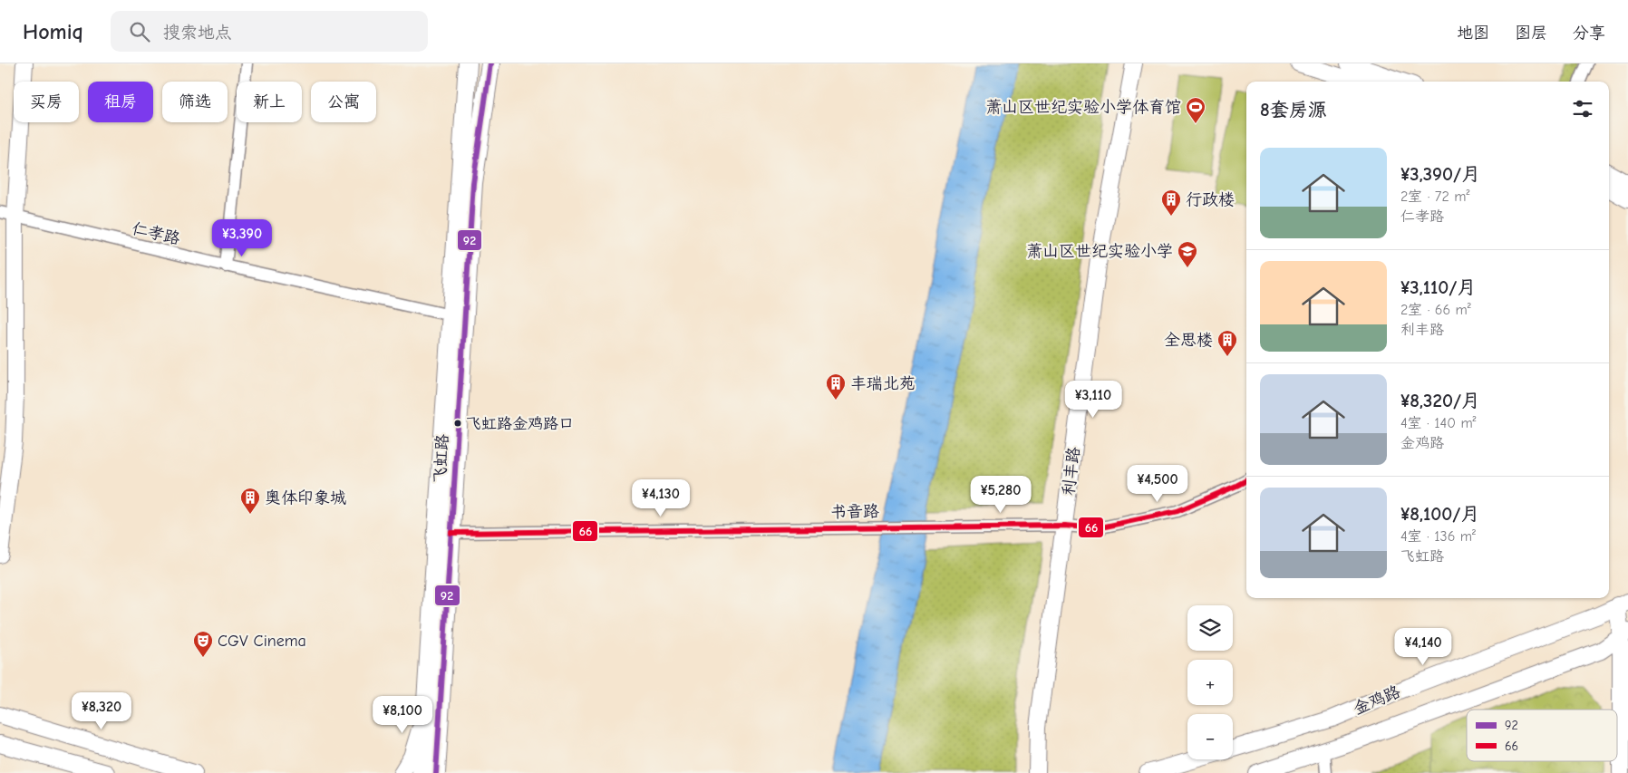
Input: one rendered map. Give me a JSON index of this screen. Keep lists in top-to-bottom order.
{
  "streets": {
    "main road": ["飞虹路", "利丰路", "金鸡路"],
    "street": ["仁孝路", "书音路"]
  },
  "crossings": [
    ["仁孝路", "飞虹路"],
    ["飞虹路", "书音路"],
    ["利丰路", "书音路"]
  ],
  "places": {
    "sports": ["萧山区世纪实验小学体育馆"],
    "building": [
      "行政楼",
      "全思楼",
      "丰瑞北苑",
      "奥体印象城"
    ],
    "school or university": ["萧山区世纪实验小学"],
    "other": ["飞虹路金鸡路口"],
    "theatre": ["CGV Cinema"]
  },
  "lines": ["transit line 92", "transit line 66"],
  "legend": ["92", "66"],
  "page": {
    "header": "Homiq",
    "search": "搜索地点",
    "nav": ["地图", "图层", "分享"],
    "chip": [
      "买房",
      "租房",
      "筛选",
      "新上",
      "公寓"
    ],
    "heading": "8套房源",
    "list": [
      {
        "name": "¥3,390/月",
        "note": "2室 · 72 m² · 仁孝路"
      },
      {
        "name": "¥3,110/月",
        "note": "2室 · 66 m² · 利丰路"
      },
      {
        "name": "¥8,320/月",
        "note": "4室 · 140 m² · 金鸡路"
      },
      {
        "name": "¥8,100/月",
        "note": "4室 · 136 m² · 飞虹路"
      }
    ],
    "price": [
      "¥3,390",
      "¥3,110",
      "¥4,500",
      "¥5,280",
      "¥4,130",
      "¥4,140",
      "¥8,320",
      "¥8,100"
    ],
    "map_buttons": ["+", "−"]
  }
}
